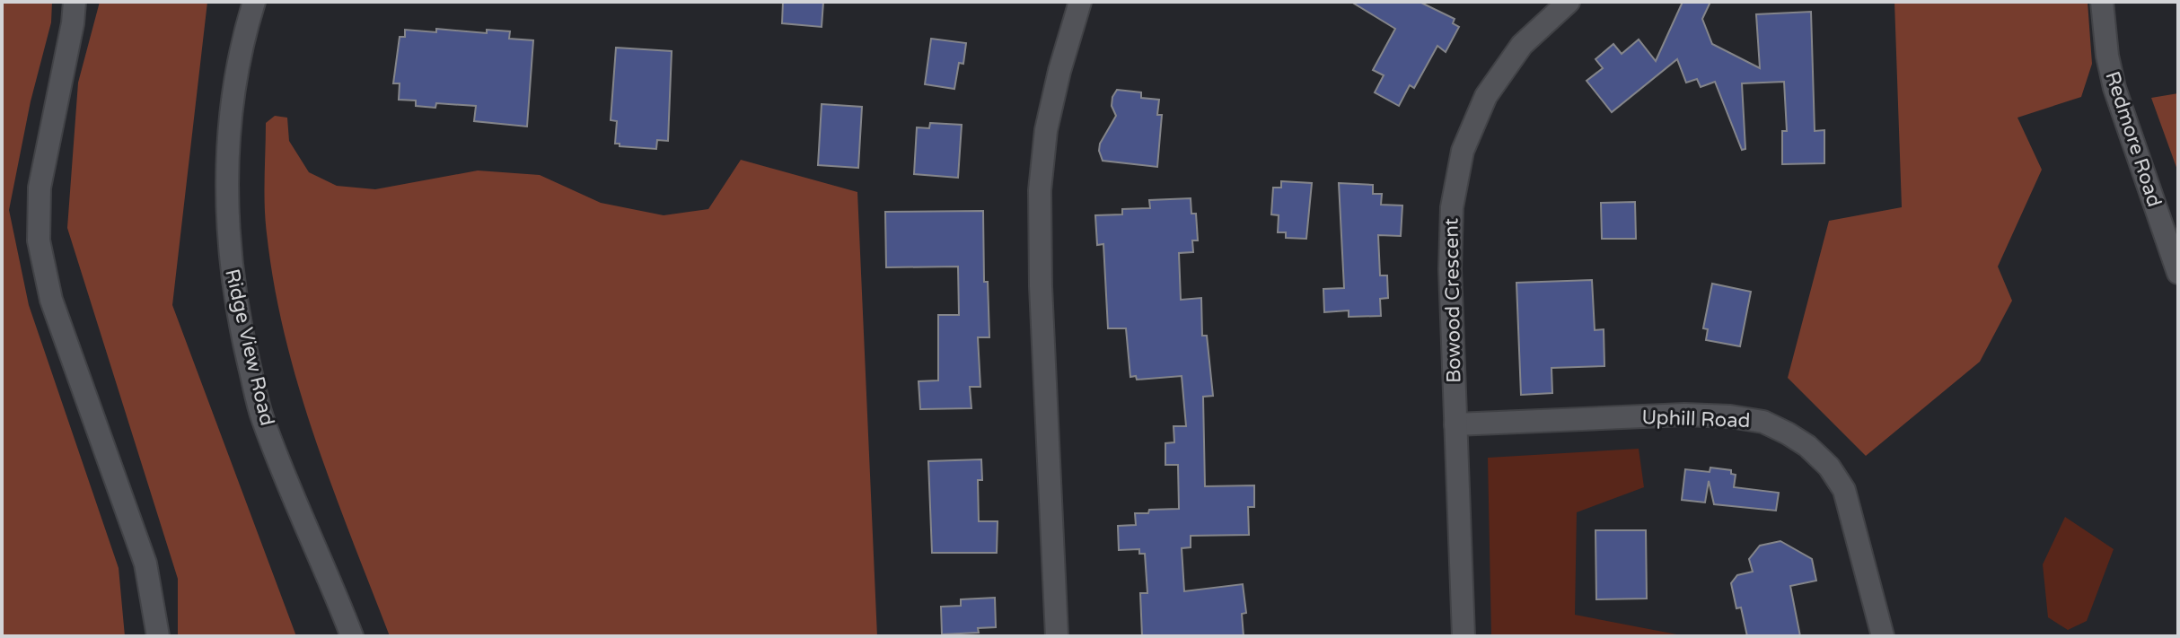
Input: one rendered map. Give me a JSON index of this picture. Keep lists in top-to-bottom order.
{
  "streets": {
    "street": [
      "Redmore Road",
      "Bowood Crescent",
      "Ridge View Road",
      "Uphill Road"
    ]
  },
  "crossings": [
    ["Bowood Crescent", "Uphill Road"]
  ]
}
